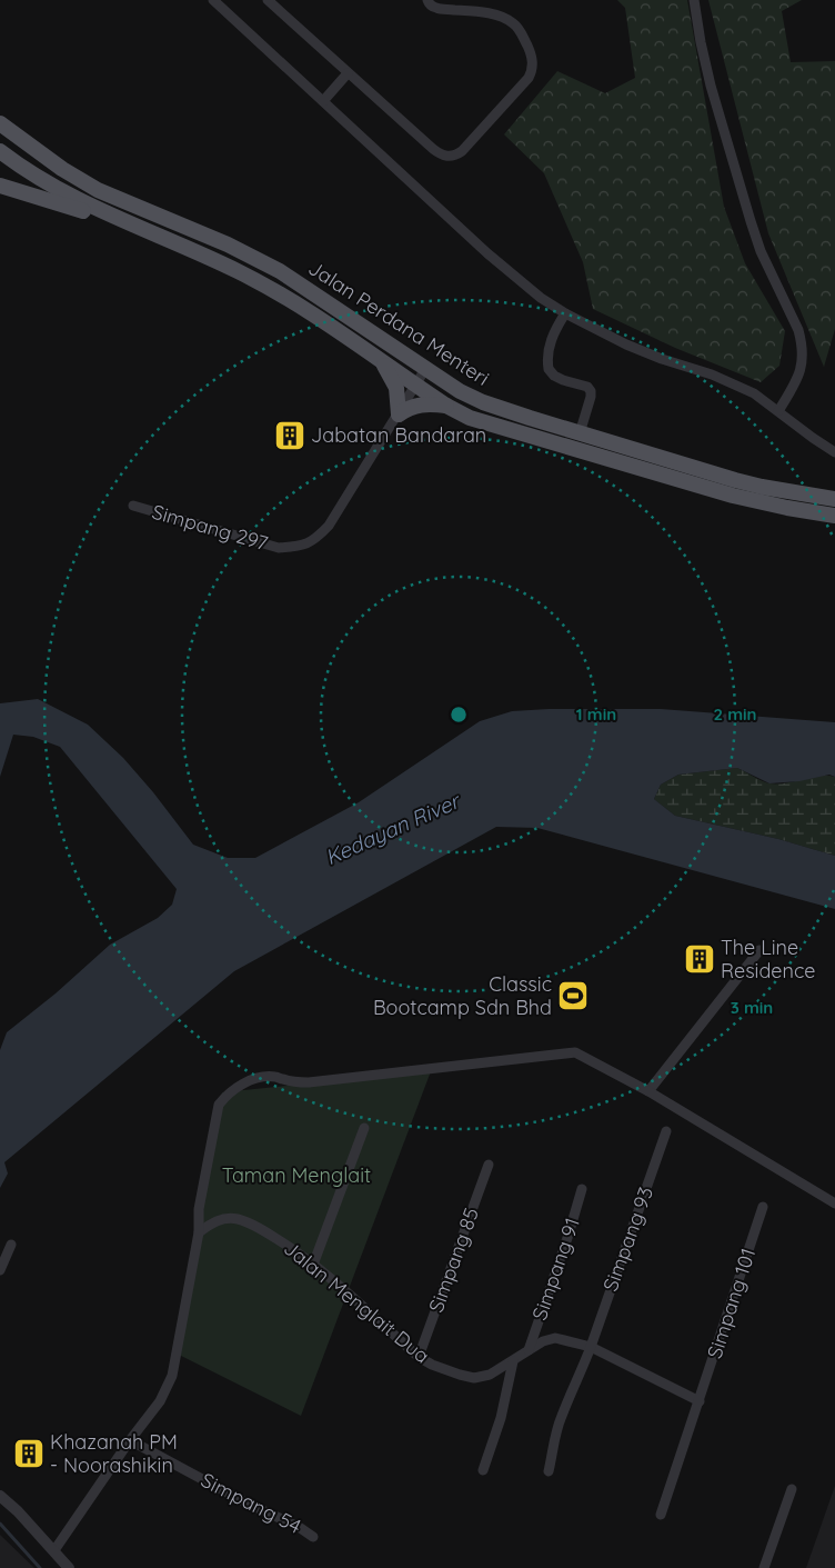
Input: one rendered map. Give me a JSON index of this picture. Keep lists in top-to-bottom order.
{
  "streets": {
    "main road": ["Jalan Perdana Menteri"],
    "street": [
      "Simpang 297",
      "Simpang 93",
      "Simpang 85",
      "Simpang 91",
      "Jalan Menglait Dua",
      "Simpang 101",
      "Simpang 54"
    ]
  },
  "crossings": [
    ["Jalan Perdana Menteri", "Simpang 297"],
    ["Simpang 93", "Jalan Menglait Dua"],
    ["Simpang 85", "Jalan Menglait Dua"],
    ["Simpang 91", "Jalan Menglait Dua"],
    ["Jalan Menglait Dua", "Simpang 101"]
  ],
  "water": ["Kedayan River"],
  "parks": ["Taman Menglait"],
  "places": {
    "building": ["Jabatan Bandaran", "The Line Residence", "Khazanah PM - Noorashikin"],
    "sports": ["Classic Bootcamp Sdn Bhd"]
  },
  "rings": ["1 min", "2 min", "3 min"]
}
